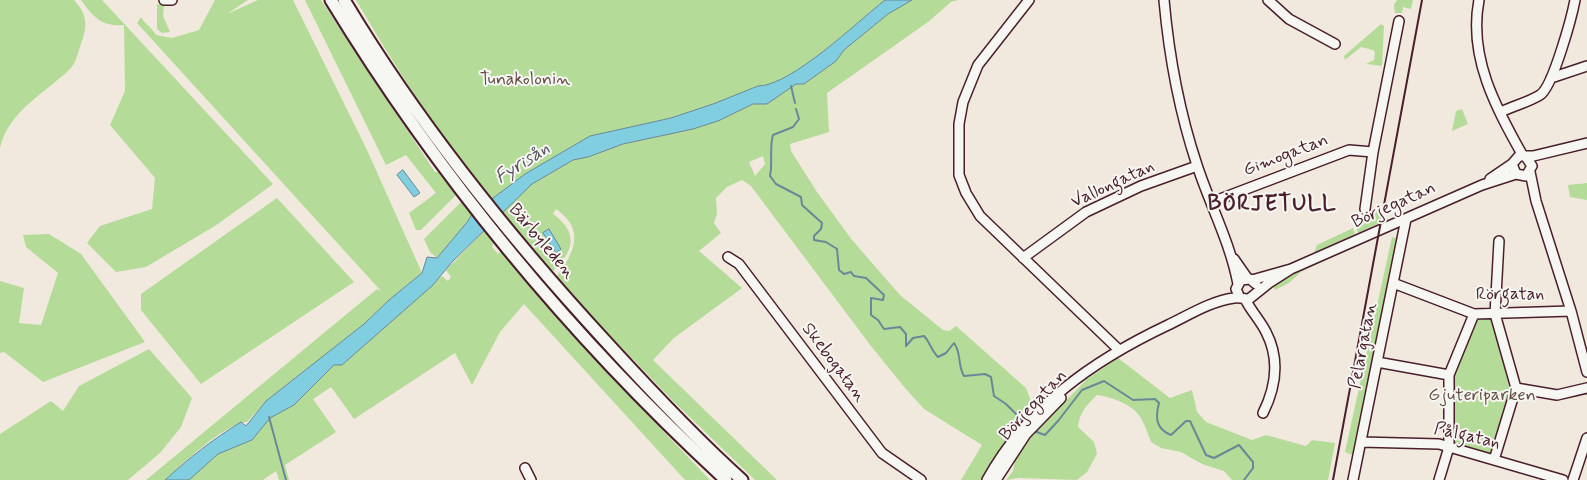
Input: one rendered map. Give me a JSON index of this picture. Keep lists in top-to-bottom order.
{
  "streets": {
    "main road": ["Bärbyleden"],
    "street": [
      "Gimogatan",
      "Vallongatan",
      "Börjegatan",
      "Rörgatan",
      "Pelargatan",
      "Skebogatan",
      "Pålgatan"
    ]
  },
  "crossings": [
    ["Börjegatan", "Pelargatan"],
    ["Rörgatan", "Pelargatan"],
    ["Pelargatan", "Pålgatan"]
  ],
  "districts": ["BÖRJETULL"],
  "water": ["Fyrisån"],
  "parks": ["Tunakolonin", "Gjuteriparken"]
}
